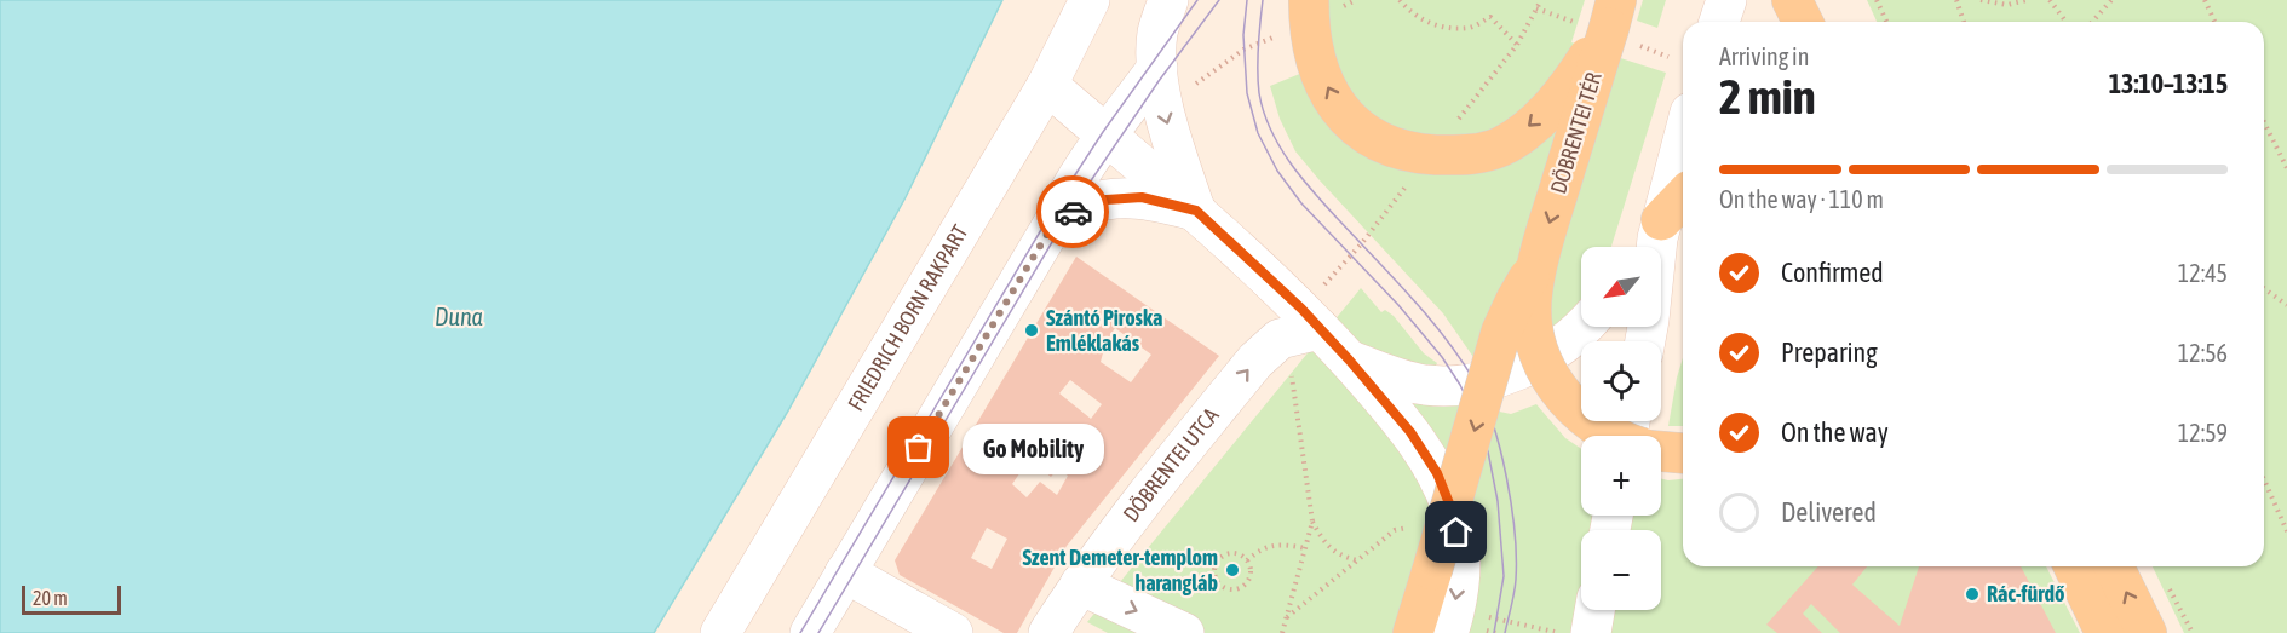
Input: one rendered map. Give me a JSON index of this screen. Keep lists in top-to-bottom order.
{
  "streets": {
    "main road": ["DÖBRENTEI TÉR", "FRIEDRICH BORN RAKPART", "DÖBRENTEI UTCA"]
  },
  "water": ["Duna"],
  "places": [
    "Szántó Piroska Emléklakás",
    "Go Mobility",
    "Szent Demeter-templom harangláb",
    "Rác-fürdő"
  ],
  "scale_bar": "20 m",
  "north": "bottom left",
  "page": {
    "heading": ["2 min", "Arriving in", "13:10–13:15"],
    "bar": "On the way · 110 m",
    "list": [
      ["Confirmed", "12:45"],
      ["Preparing", "12:56"],
      ["On the way", "12:59"],
      "Delivered"
    ],
    "map_buttons": ["+", "−"],
    "bubble": "Go Mobility",
    "scale": "20 m"
  }
}
